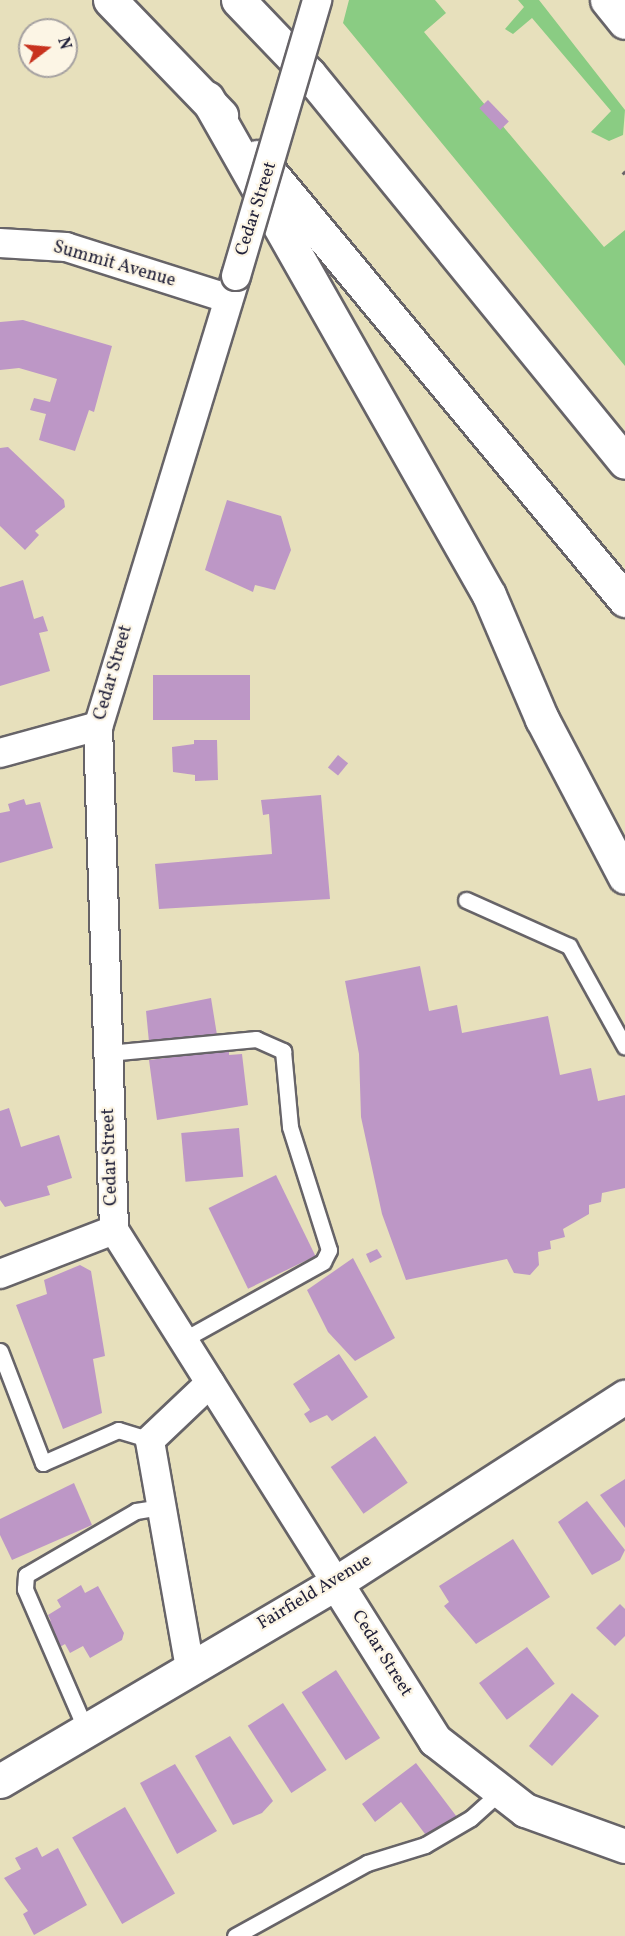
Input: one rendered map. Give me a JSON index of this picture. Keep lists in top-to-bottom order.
{
  "streets": {
    "main road": ["Cedar Street", "Fairfield Avenue"],
    "street": ["Summit Avenue"]
  },
  "crossings": [
    ["Cedar Street", "Summit Avenue"],
    ["Cedar Street", "Fairfield Avenue"]
  ],
  "north": "right"
}
